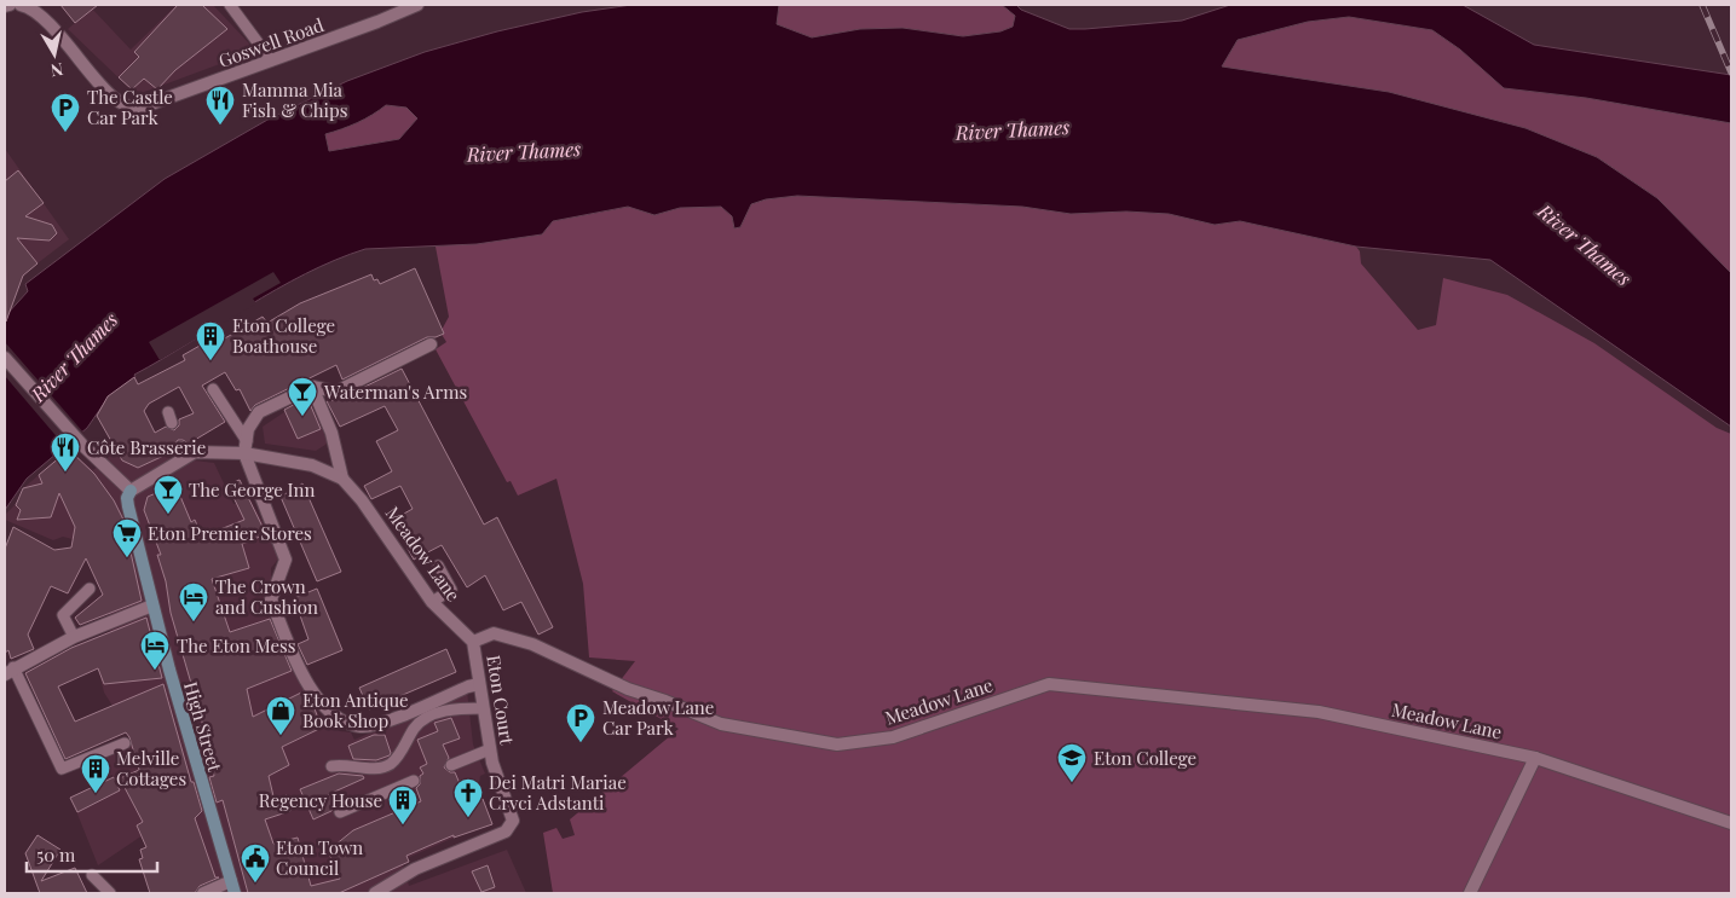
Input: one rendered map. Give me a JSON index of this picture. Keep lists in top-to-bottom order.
{
  "streets": {
    "main road": ["High Street"],
    "street": ["Goswell Road", "Meadow Lane", "Eton Court"]
  },
  "crossings": [
    ["Meadow Lane", "Eton Court"],
    ["Meadow Lane", "High Street"]
  ],
  "water": ["River Thames"],
  "places": {
    "restaurant": ["Mamma Mia Fish & Chips", "Côte Brasserie"],
    "parking": ["The Castle Car Park", "Meadow Lane Car Park"],
    "building": ["Eton College Boathouse", "Melville Cottages", "Regency House"],
    "bar": ["Waterman's Arms", "The George Inn"],
    "supermarket": ["Eton Premier Stores"],
    "hotel": ["The Crown and Cushion", "The Eton Mess"],
    "shop": ["Eton Antique Book Shop"],
    "school or university": ["Eton College"],
    "church": ["Dei Matri Mariae Crvci Adstanti"],
    "public building": ["Eton Town Council"]
  },
  "scale_bar": "50 m",
  "north": "bottom"
}
